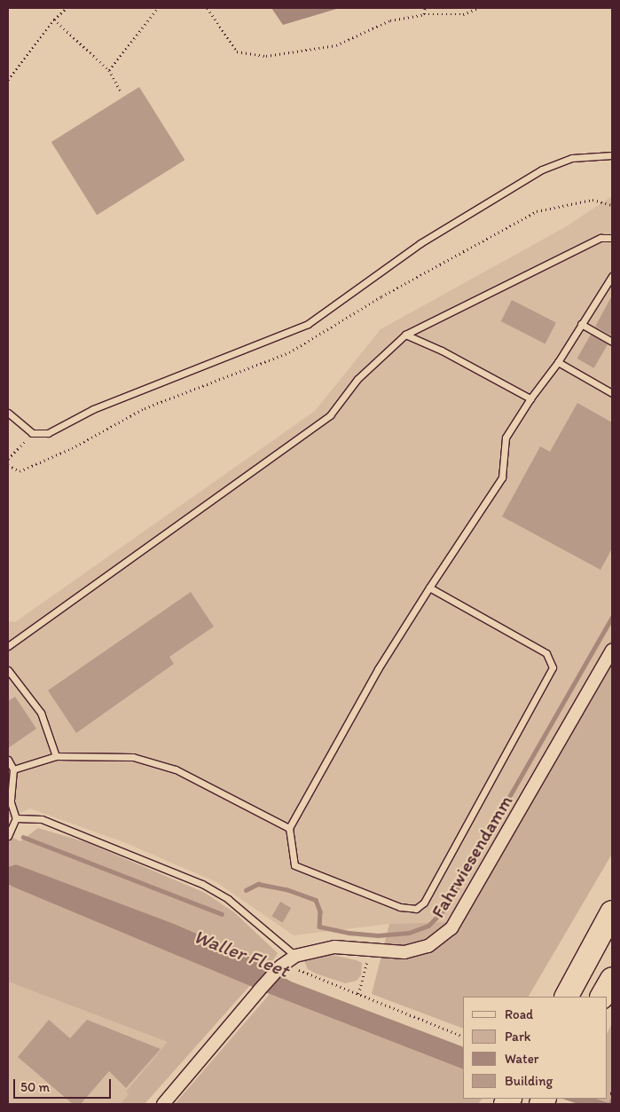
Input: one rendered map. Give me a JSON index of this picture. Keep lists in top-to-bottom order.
{
  "streets": {
    "street": ["Fahrwiesendamm"]
  },
  "water": ["Waller Fleet"],
  "legend": [
    "Road",
    "Park",
    "Water",
    "Building"
  ],
  "scale_bar": "50 m"
}
